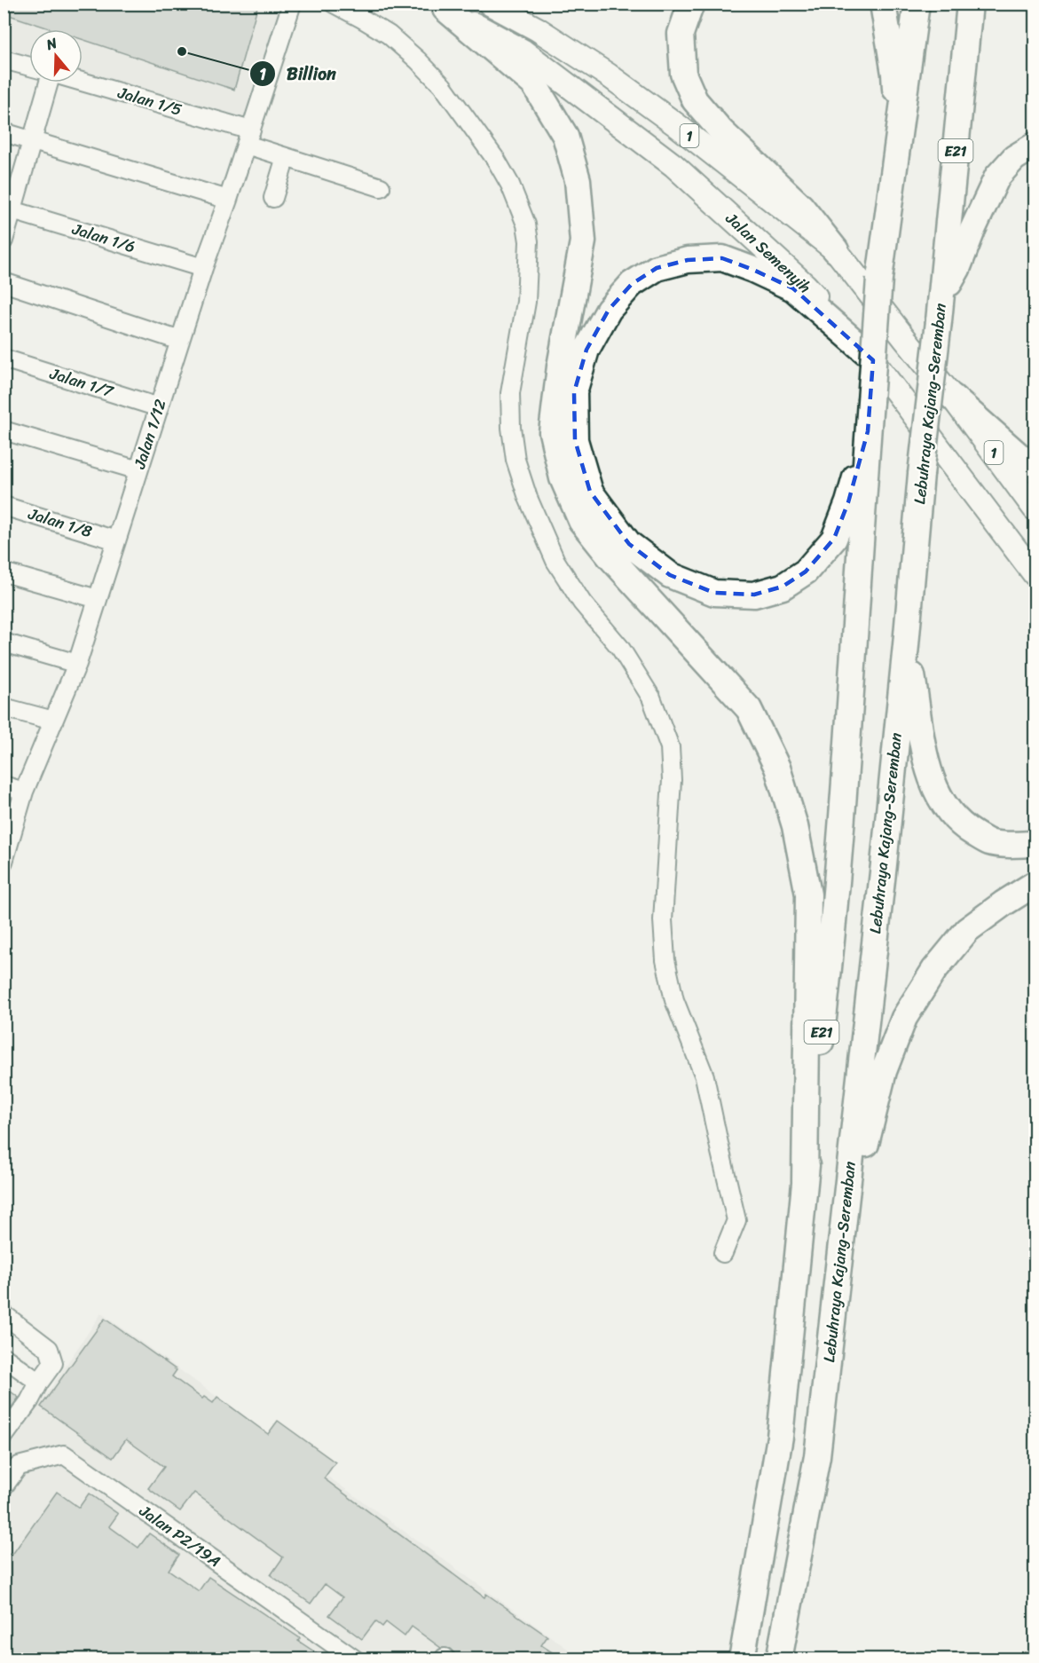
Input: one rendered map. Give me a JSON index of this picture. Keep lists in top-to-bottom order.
{
  "streets": {
    "highway": ["E21", "Lebuhraya Kajang-Seremban"],
    "main road": ["1", "Jalan Semenyih"],
    "street": [
      "Jalan 1/5",
      "Jalan 1/6",
      "Jalan 1/7",
      "Jalan 1/12",
      "Jalan 1/8",
      "Jalan P2/19A"
    ]
  },
  "crossings": [
    ["Jalan 1/5", "Jalan 1/12"],
    ["Jalan 1/6", "Jalan 1/12"],
    ["Jalan 1/7", "Jalan 1/12"],
    ["Jalan 1/12", "Jalan 1/8"]
  ],
  "places": ["Billion"],
  "north": "top"
}
